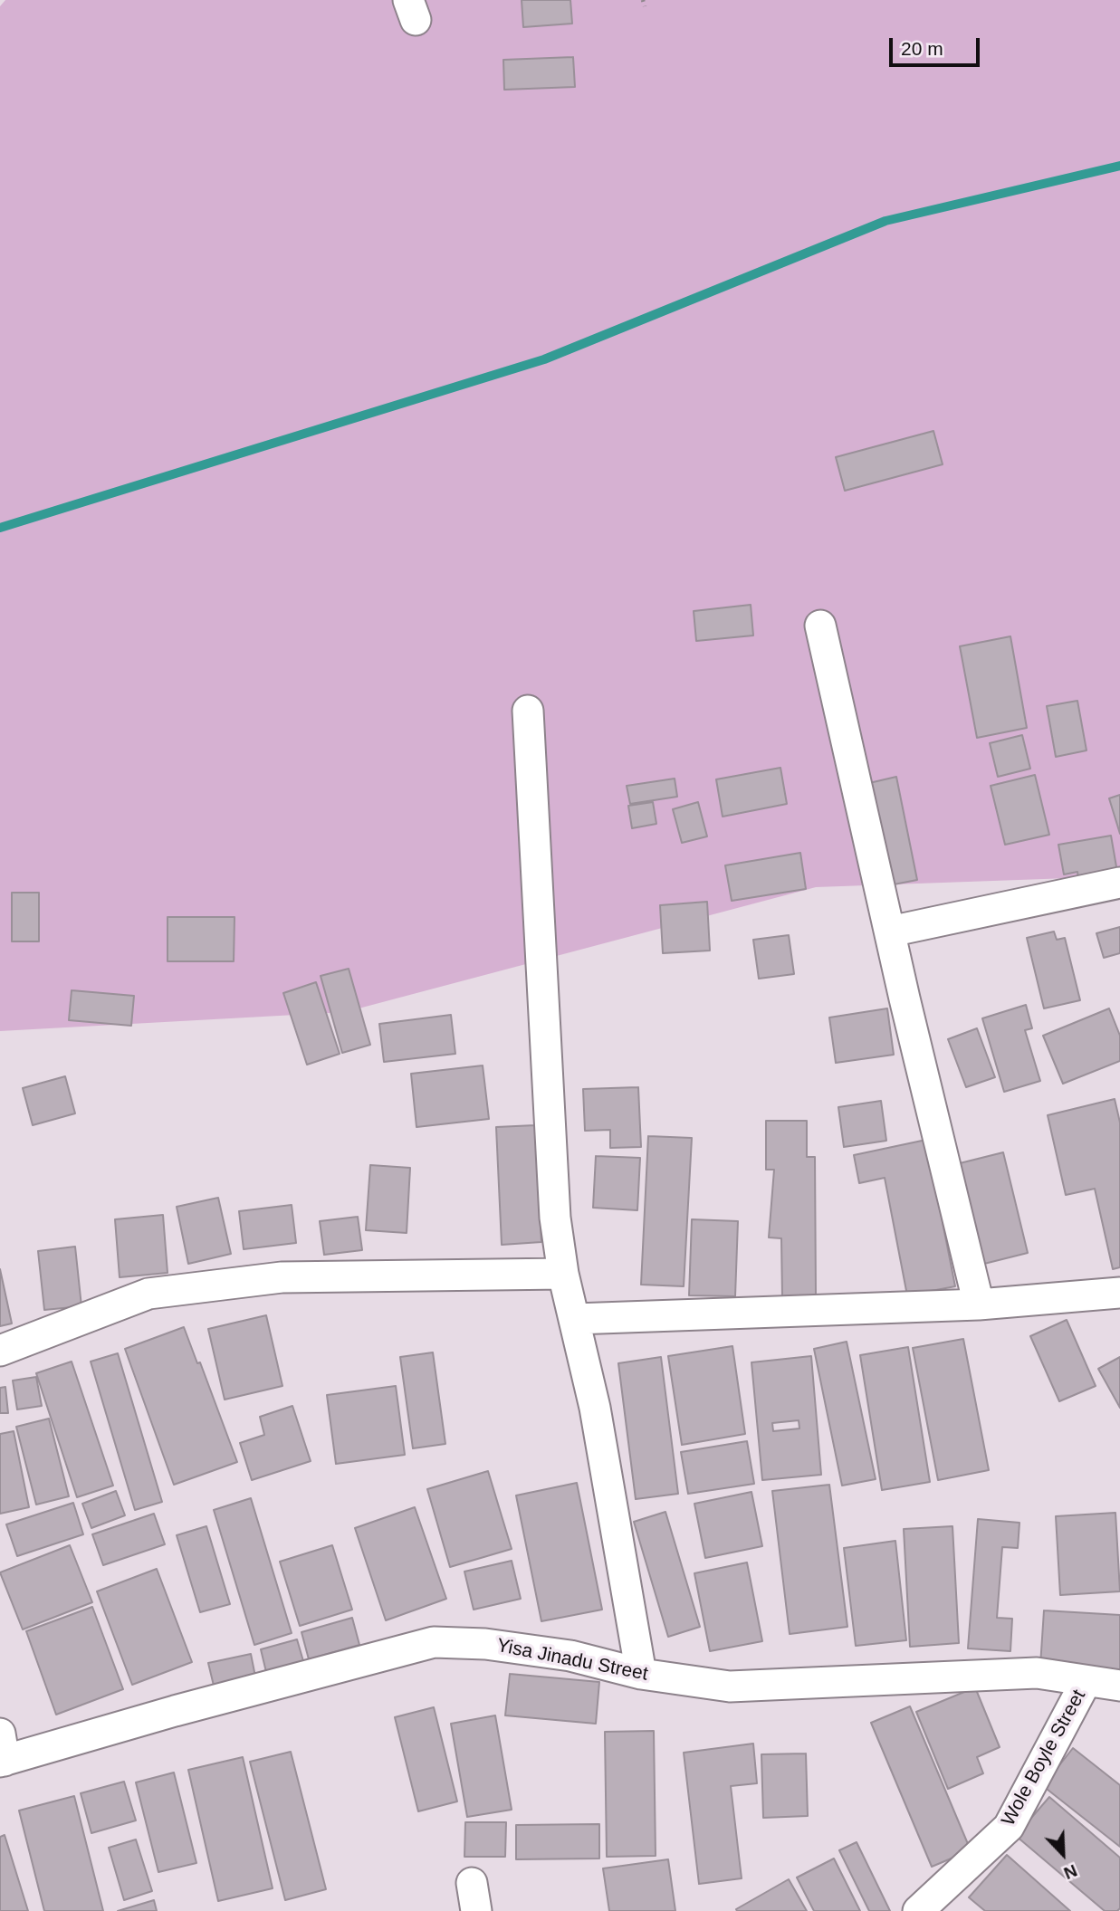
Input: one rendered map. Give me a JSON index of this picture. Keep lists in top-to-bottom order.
{
  "streets": {
    "street": ["Yisa Jinadu Street", "Wole Boyle Street"]
  },
  "crossings": [
    ["Yisa Jinadu Street", "Wole Boyle Street"]
  ],
  "scale_bar": "20 m",
  "north": "bottom right"
}
